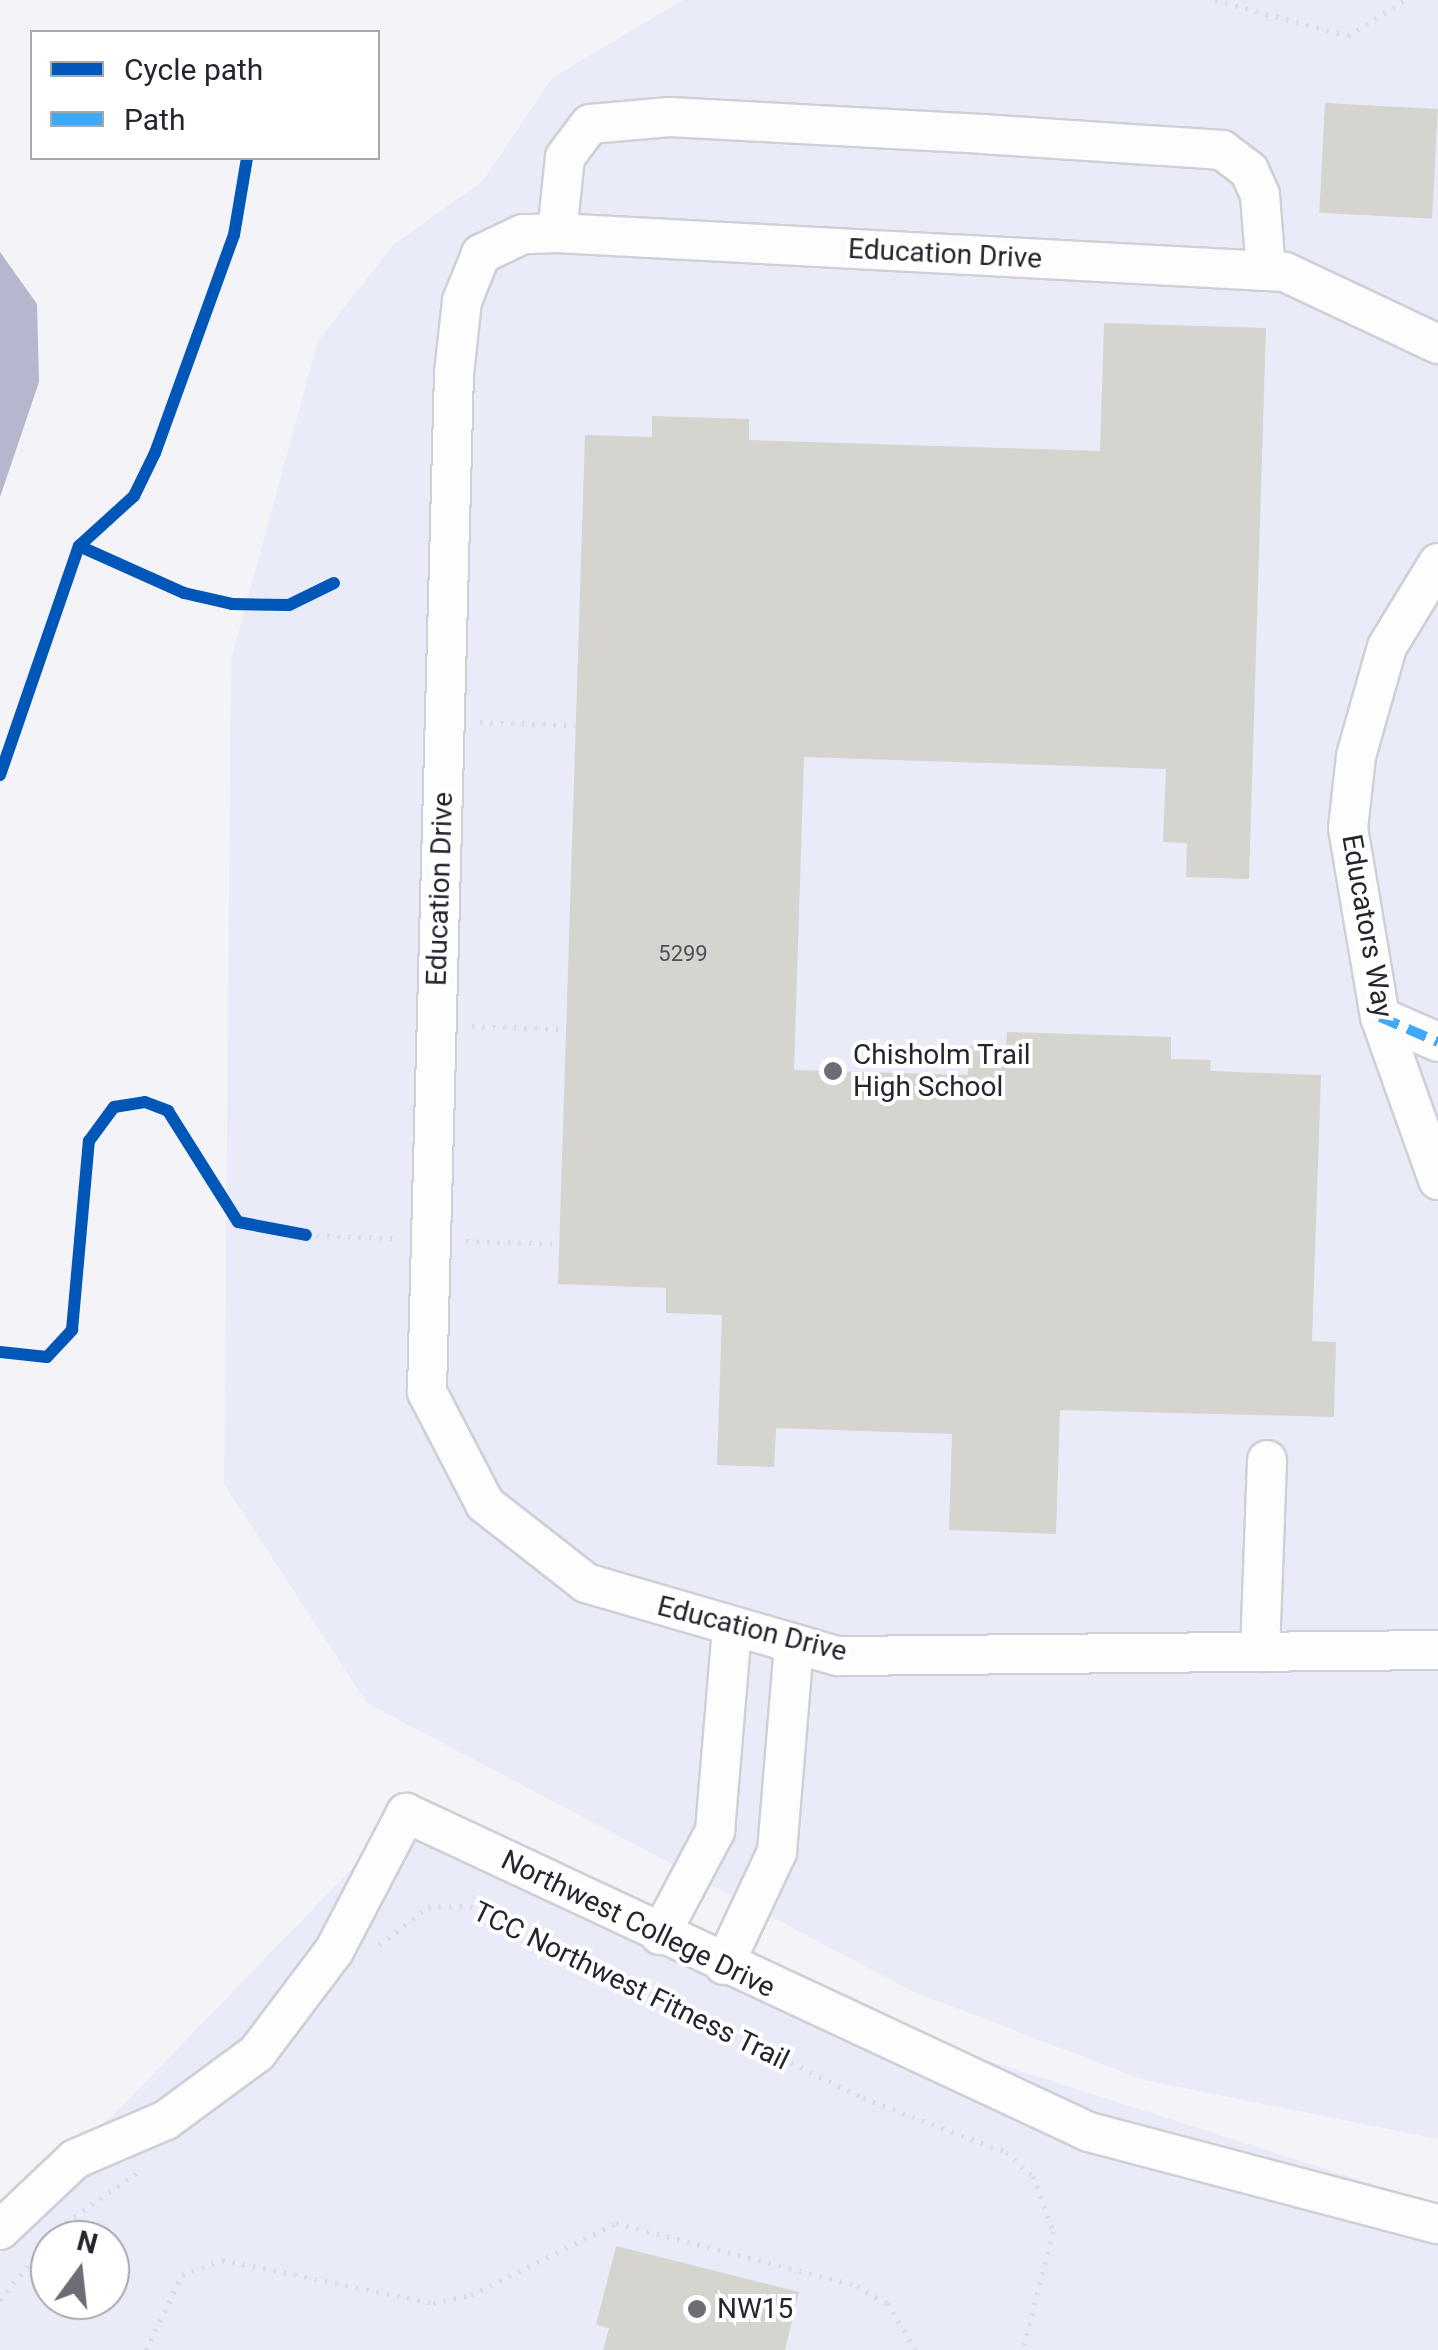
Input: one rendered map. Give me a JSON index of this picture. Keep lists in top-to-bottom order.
{
  "streets": {
    "street": ["Education Drive", "Educators Way", "Northwest College Drive"],
    "path": ["TCC Northwest Fitness Trail"]
  },
  "places": ["Chisholm Trail High School", "NW15"],
  "house_numbers": ["5299"],
  "legend": ["Cycle path", "Path"],
  "north": "top"
}
